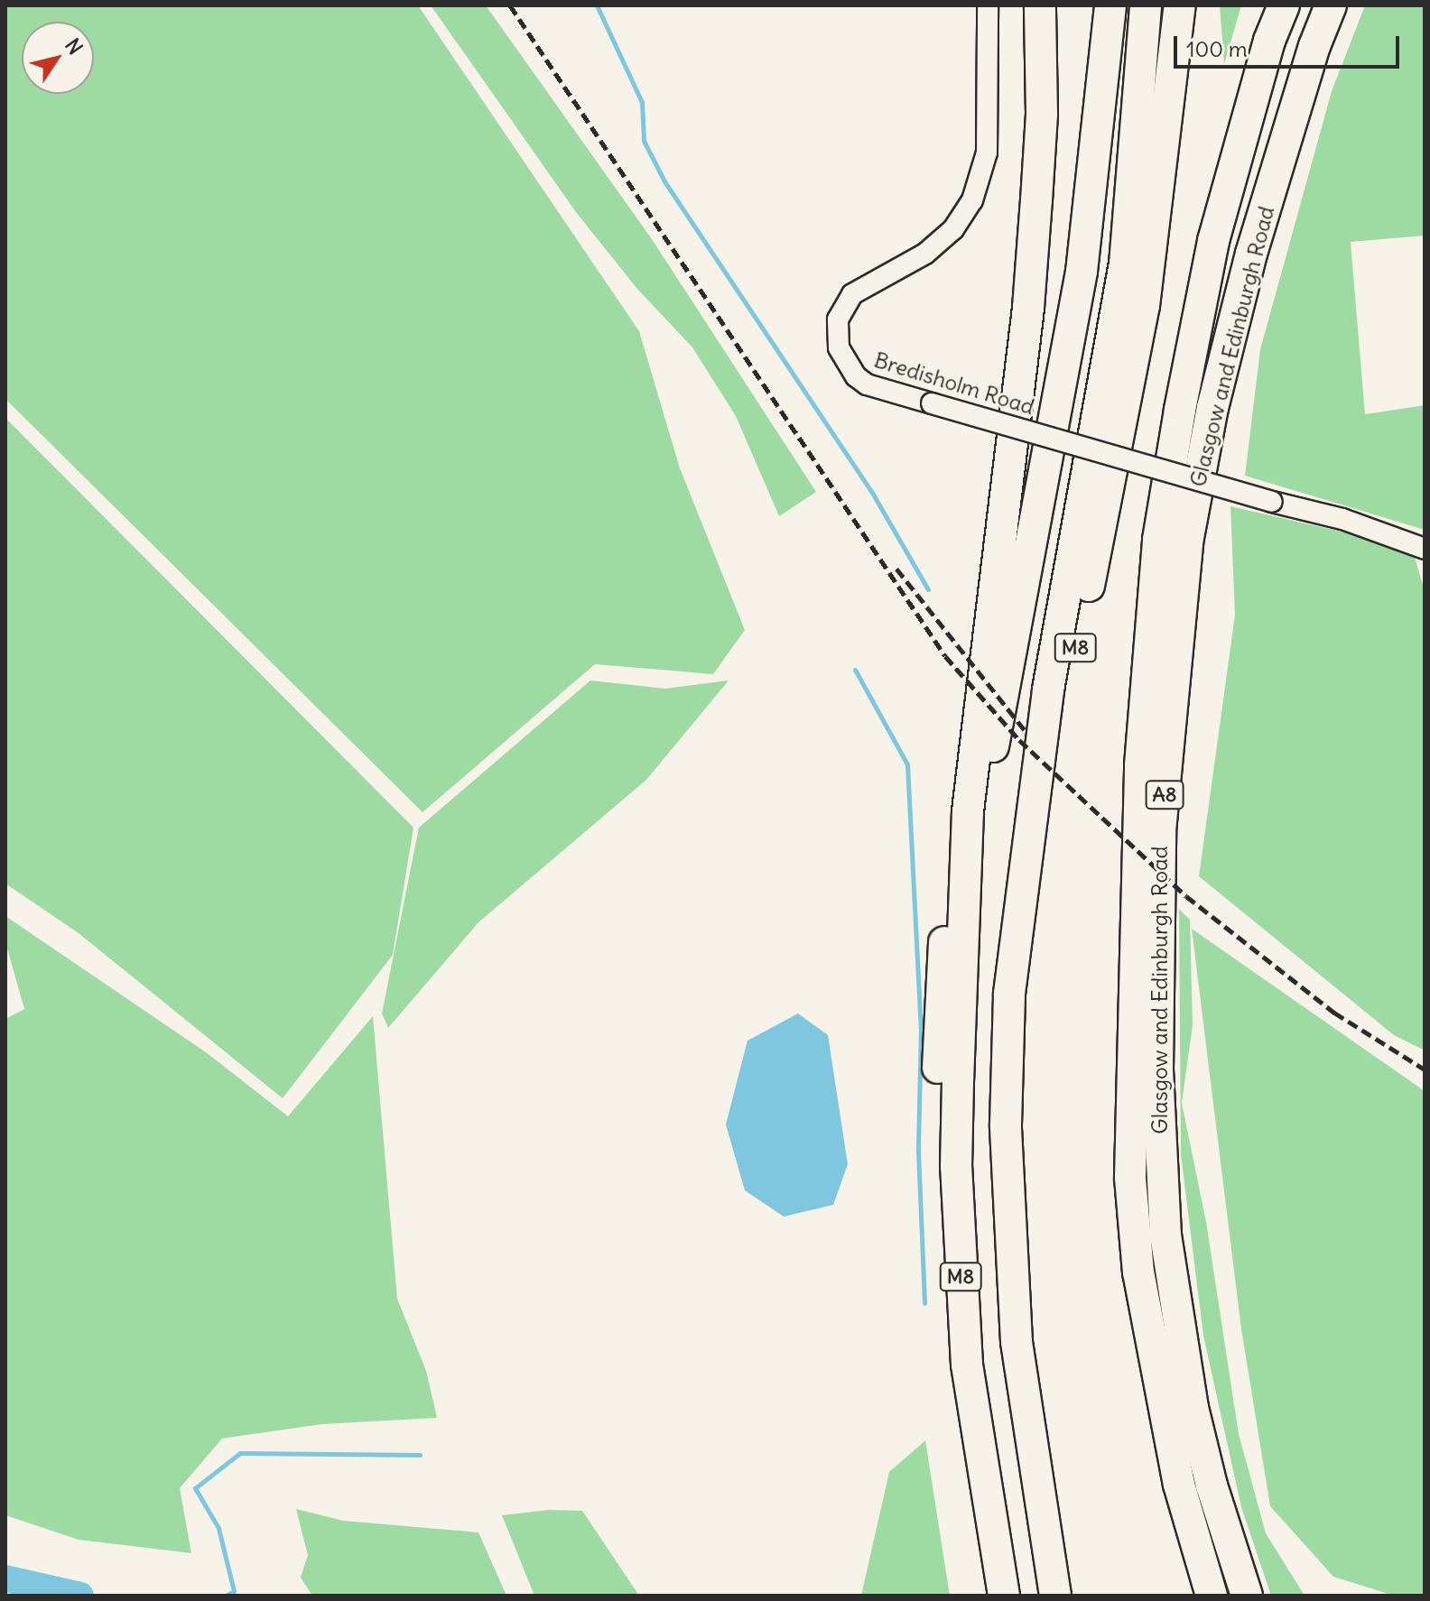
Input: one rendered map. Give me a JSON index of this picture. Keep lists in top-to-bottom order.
{
  "streets": {
    "highway": ["Glasgow and Edinburgh Road", "M8", "A8"],
    "street": ["Bredisholm Road"]
  },
  "scale_bar": "100 m",
  "north": "top right"
}
